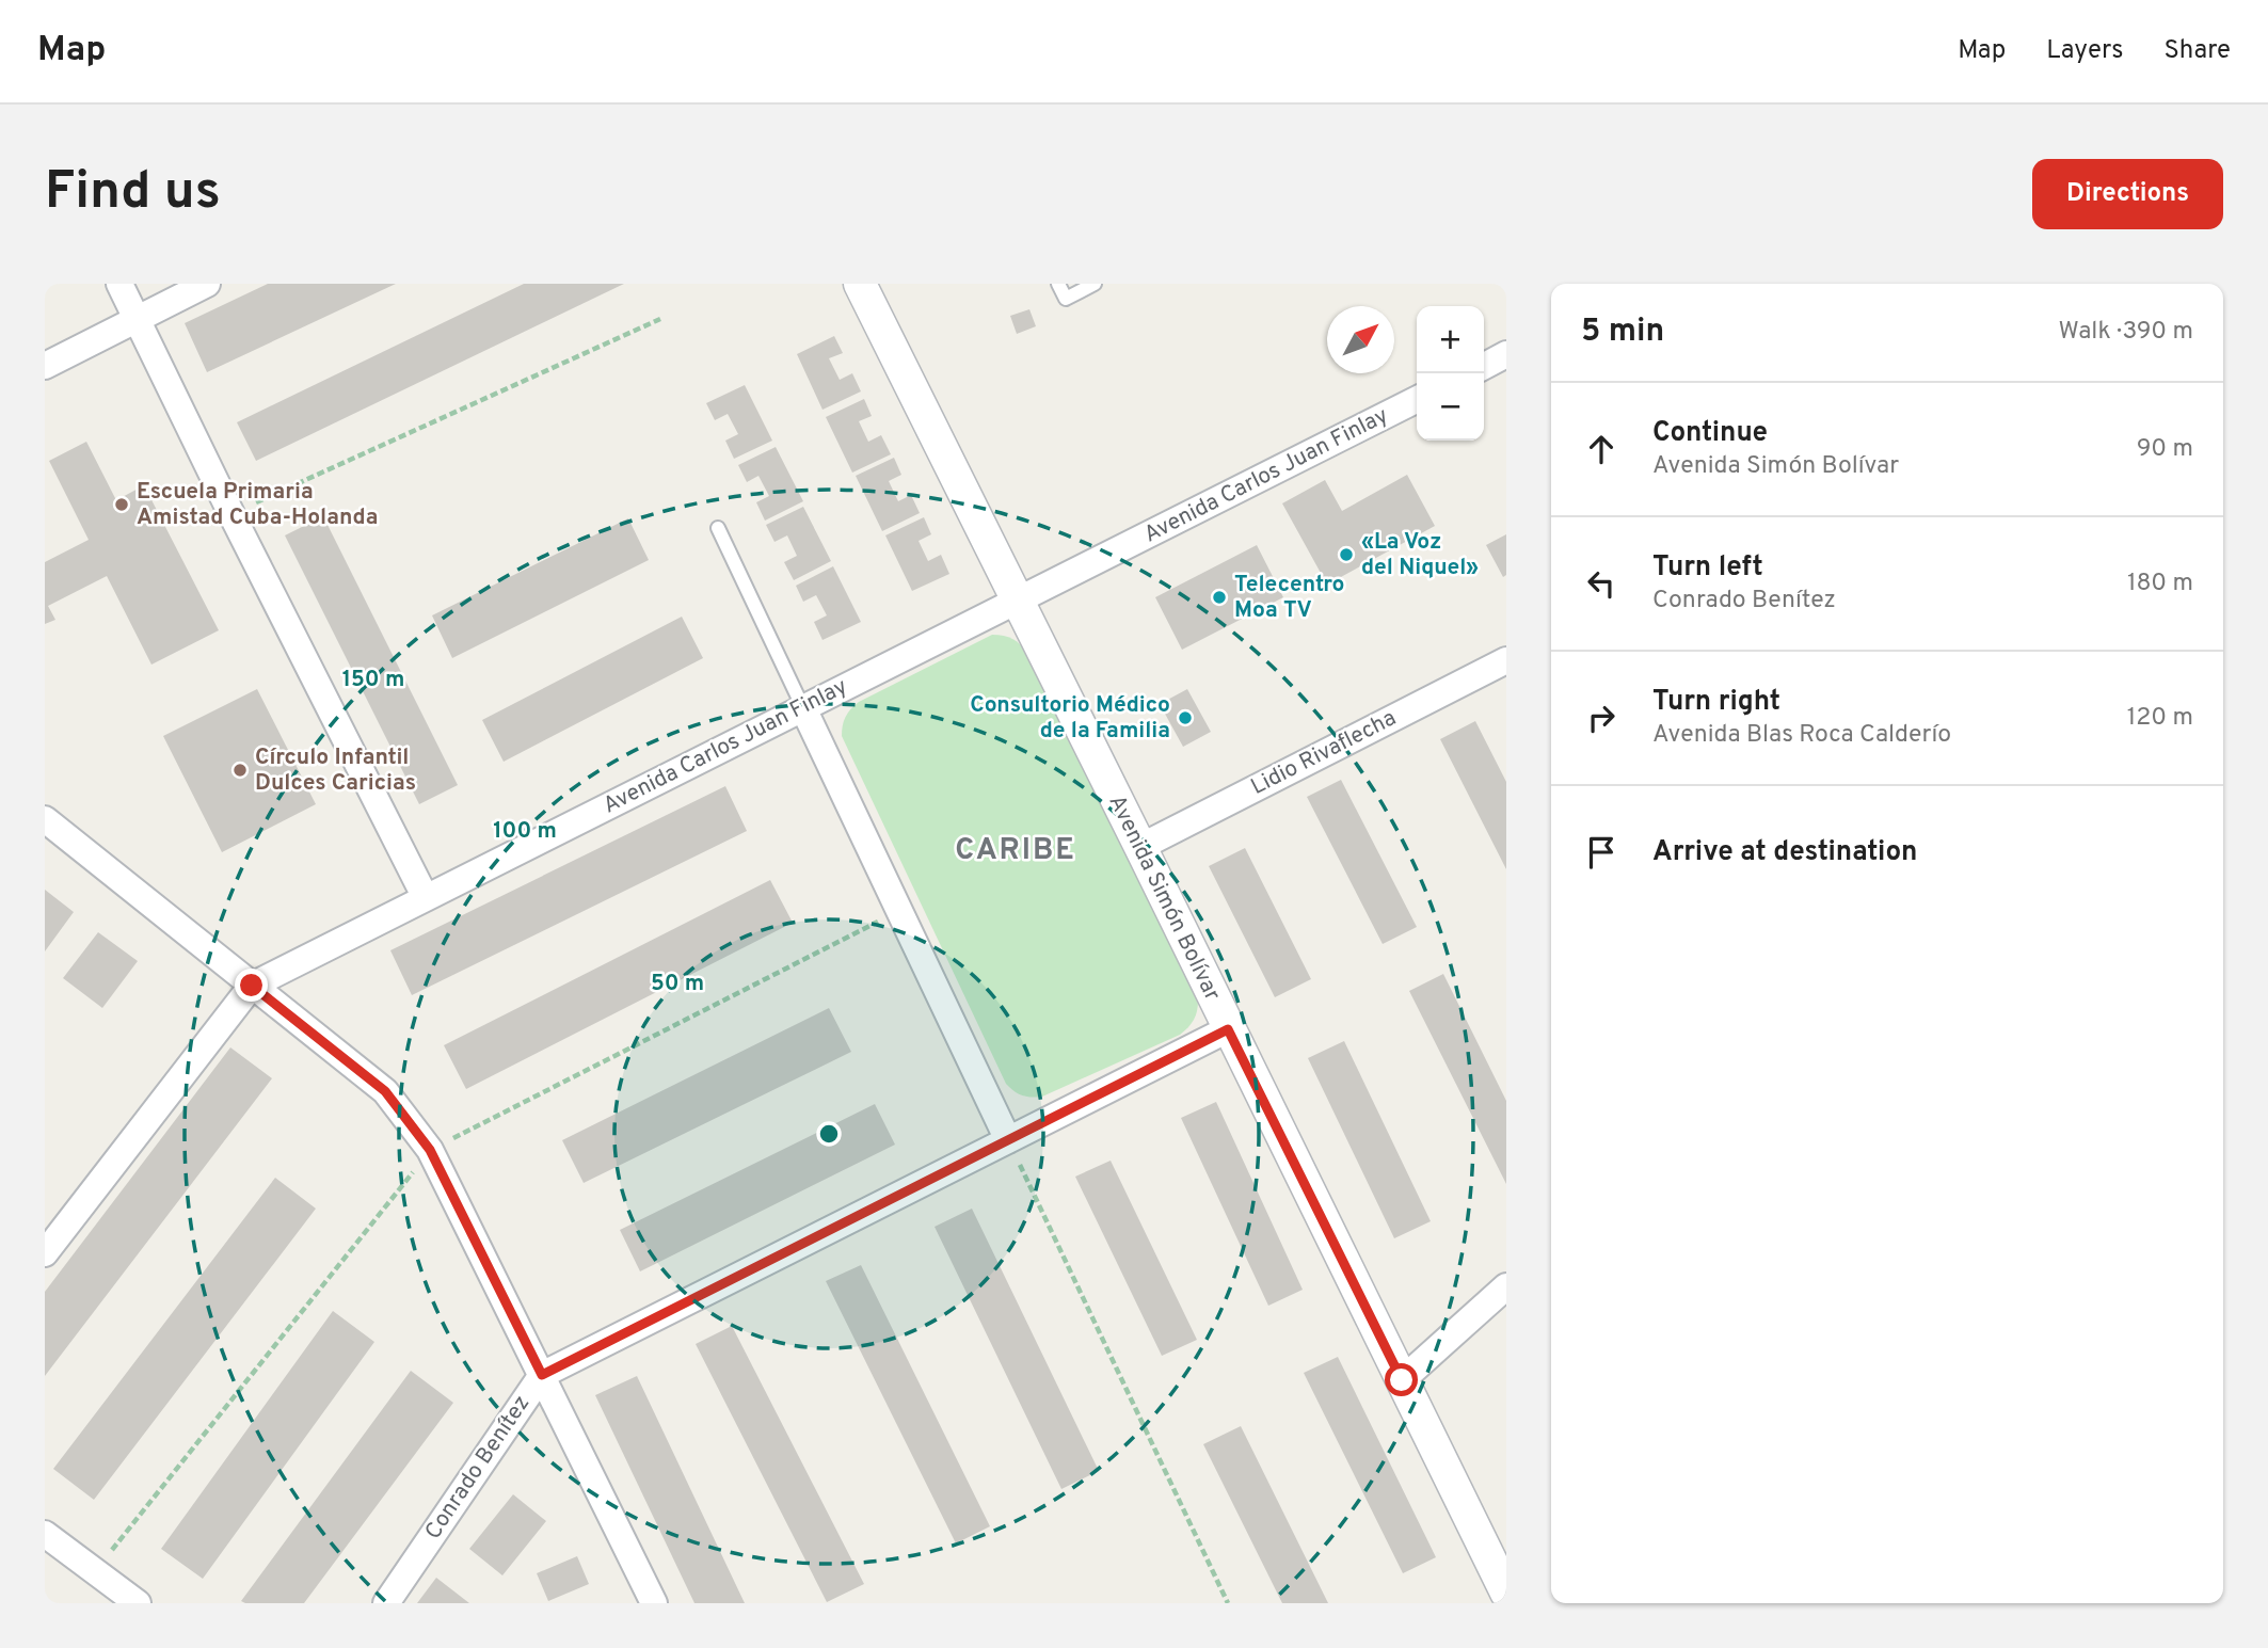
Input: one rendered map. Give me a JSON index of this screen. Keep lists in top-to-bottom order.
{
  "streets": {
    "street": [
      "Avenida Carlos Juan Finlay",
      "Lidio Rivaflecha",
      "Avenida Simón Bolívar",
      "Conrado Benítez"
    ]
  },
  "crossings": [
    ["Avenida Carlos Juan Finlay", "Avenida Simón Bolívar"],
    ["Lidio Rivaflecha", "Avenida Simón Bolívar"],
    ["Avenida Simón Bolívar", "Conrado Benítez"]
  ],
  "districts": ["CARIBE"],
  "places": [
    "Escuela Primaria Amistad Cuba-Holanda",
    "«La Voz del Niquel»",
    "Telecentro Moa TV",
    "Consultorio Médico de la Familia",
    "Círculo Infantil Dulces Caricias"
  ],
  "north": "top right",
  "page": {
    "header": "Map",
    "nav": ["Map", "Layers", "Share"],
    "buttons": "Directions",
    "title": "Find us",
    "heading": ["5 min", "Walk · 390 m"],
    "map_buttons": ["+", "−"],
    "list": [
      ["Continue", "Avenida Simón Bolívar", "90 m"],
      ["Turn left", "Conrado Benítez", "180 m"],
      ["Turn right", "Avenida Blas Roca Calderío", "120 m"],
      "Arrive at destination"
    ]
  },
  "rings": ["150 m", "100 m", "50 m"]
}
